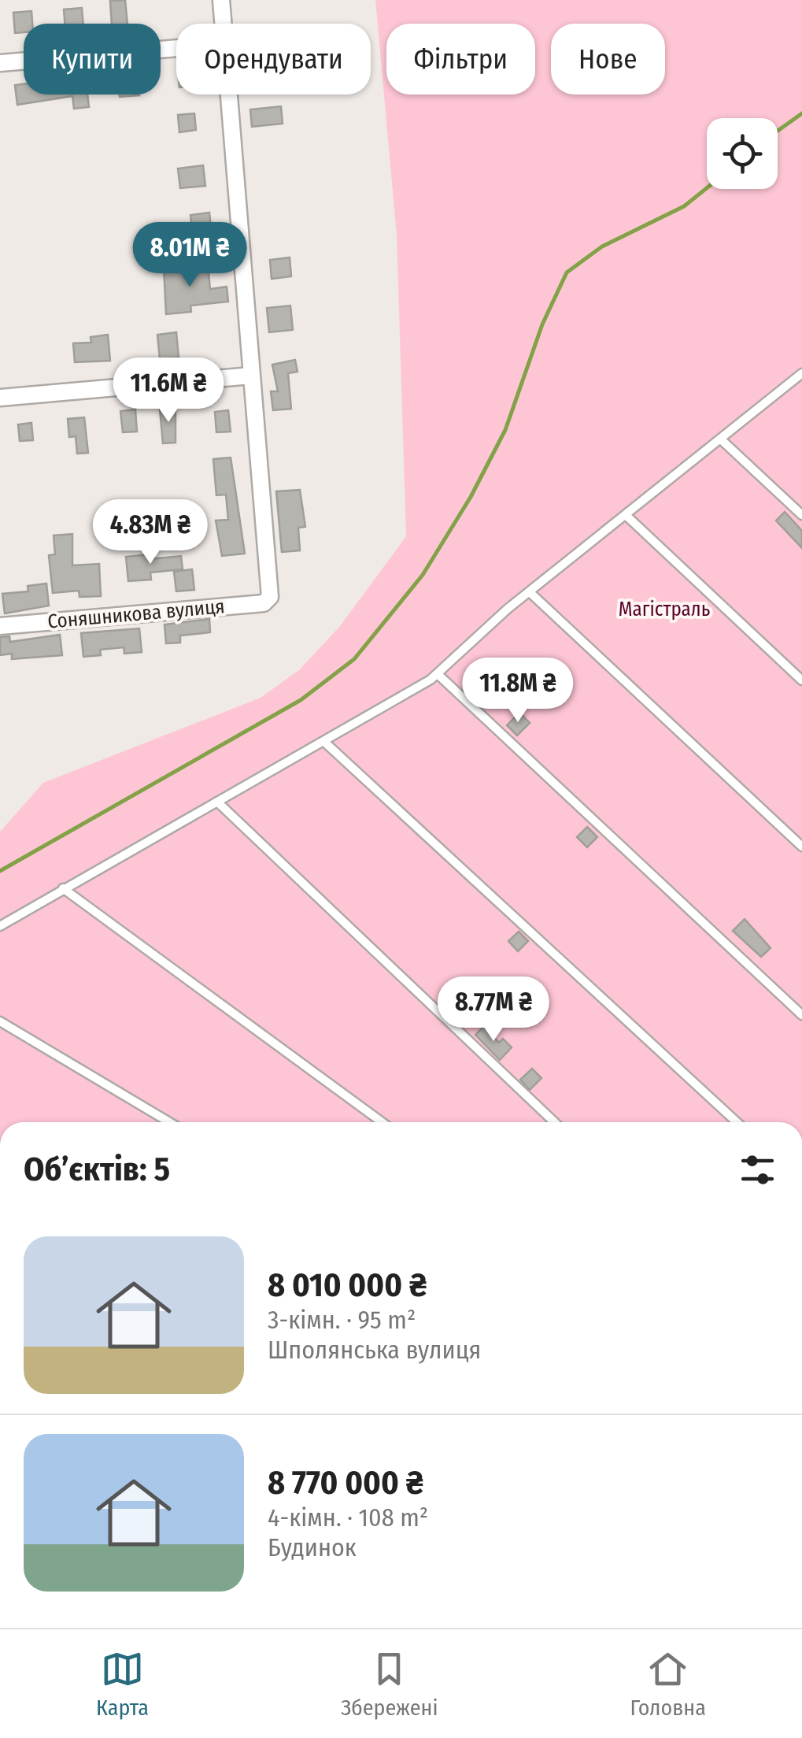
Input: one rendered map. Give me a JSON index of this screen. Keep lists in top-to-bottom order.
{
  "streets": {
    "street": ["Соняшникова вулиця"]
  },
  "parks": ["Магістраль"],
  "page": {
    "chip": [
      "Купити",
      "Орендувати",
      "Фільтри",
      "Нове"
    ],
    "price": [
      "8.01M ₴",
      "11.6M ₴",
      "4.83M ₴",
      "11.8M ₴",
      "8.77M ₴"
    ],
    "heading": "Об’єктів: 5",
    "list": [
      {
        "name": "8 010 000 ₴",
        "note": "3-кімн. · 95 m² · Шполянська вулиця"
      },
      {
        "name": "8 770 000 ₴",
        "note": "4-кімн. · 108 m² · Будинок"
      }
    ],
    "tabs": ["Карта", "Збережені", "Головна"]
  }
}
